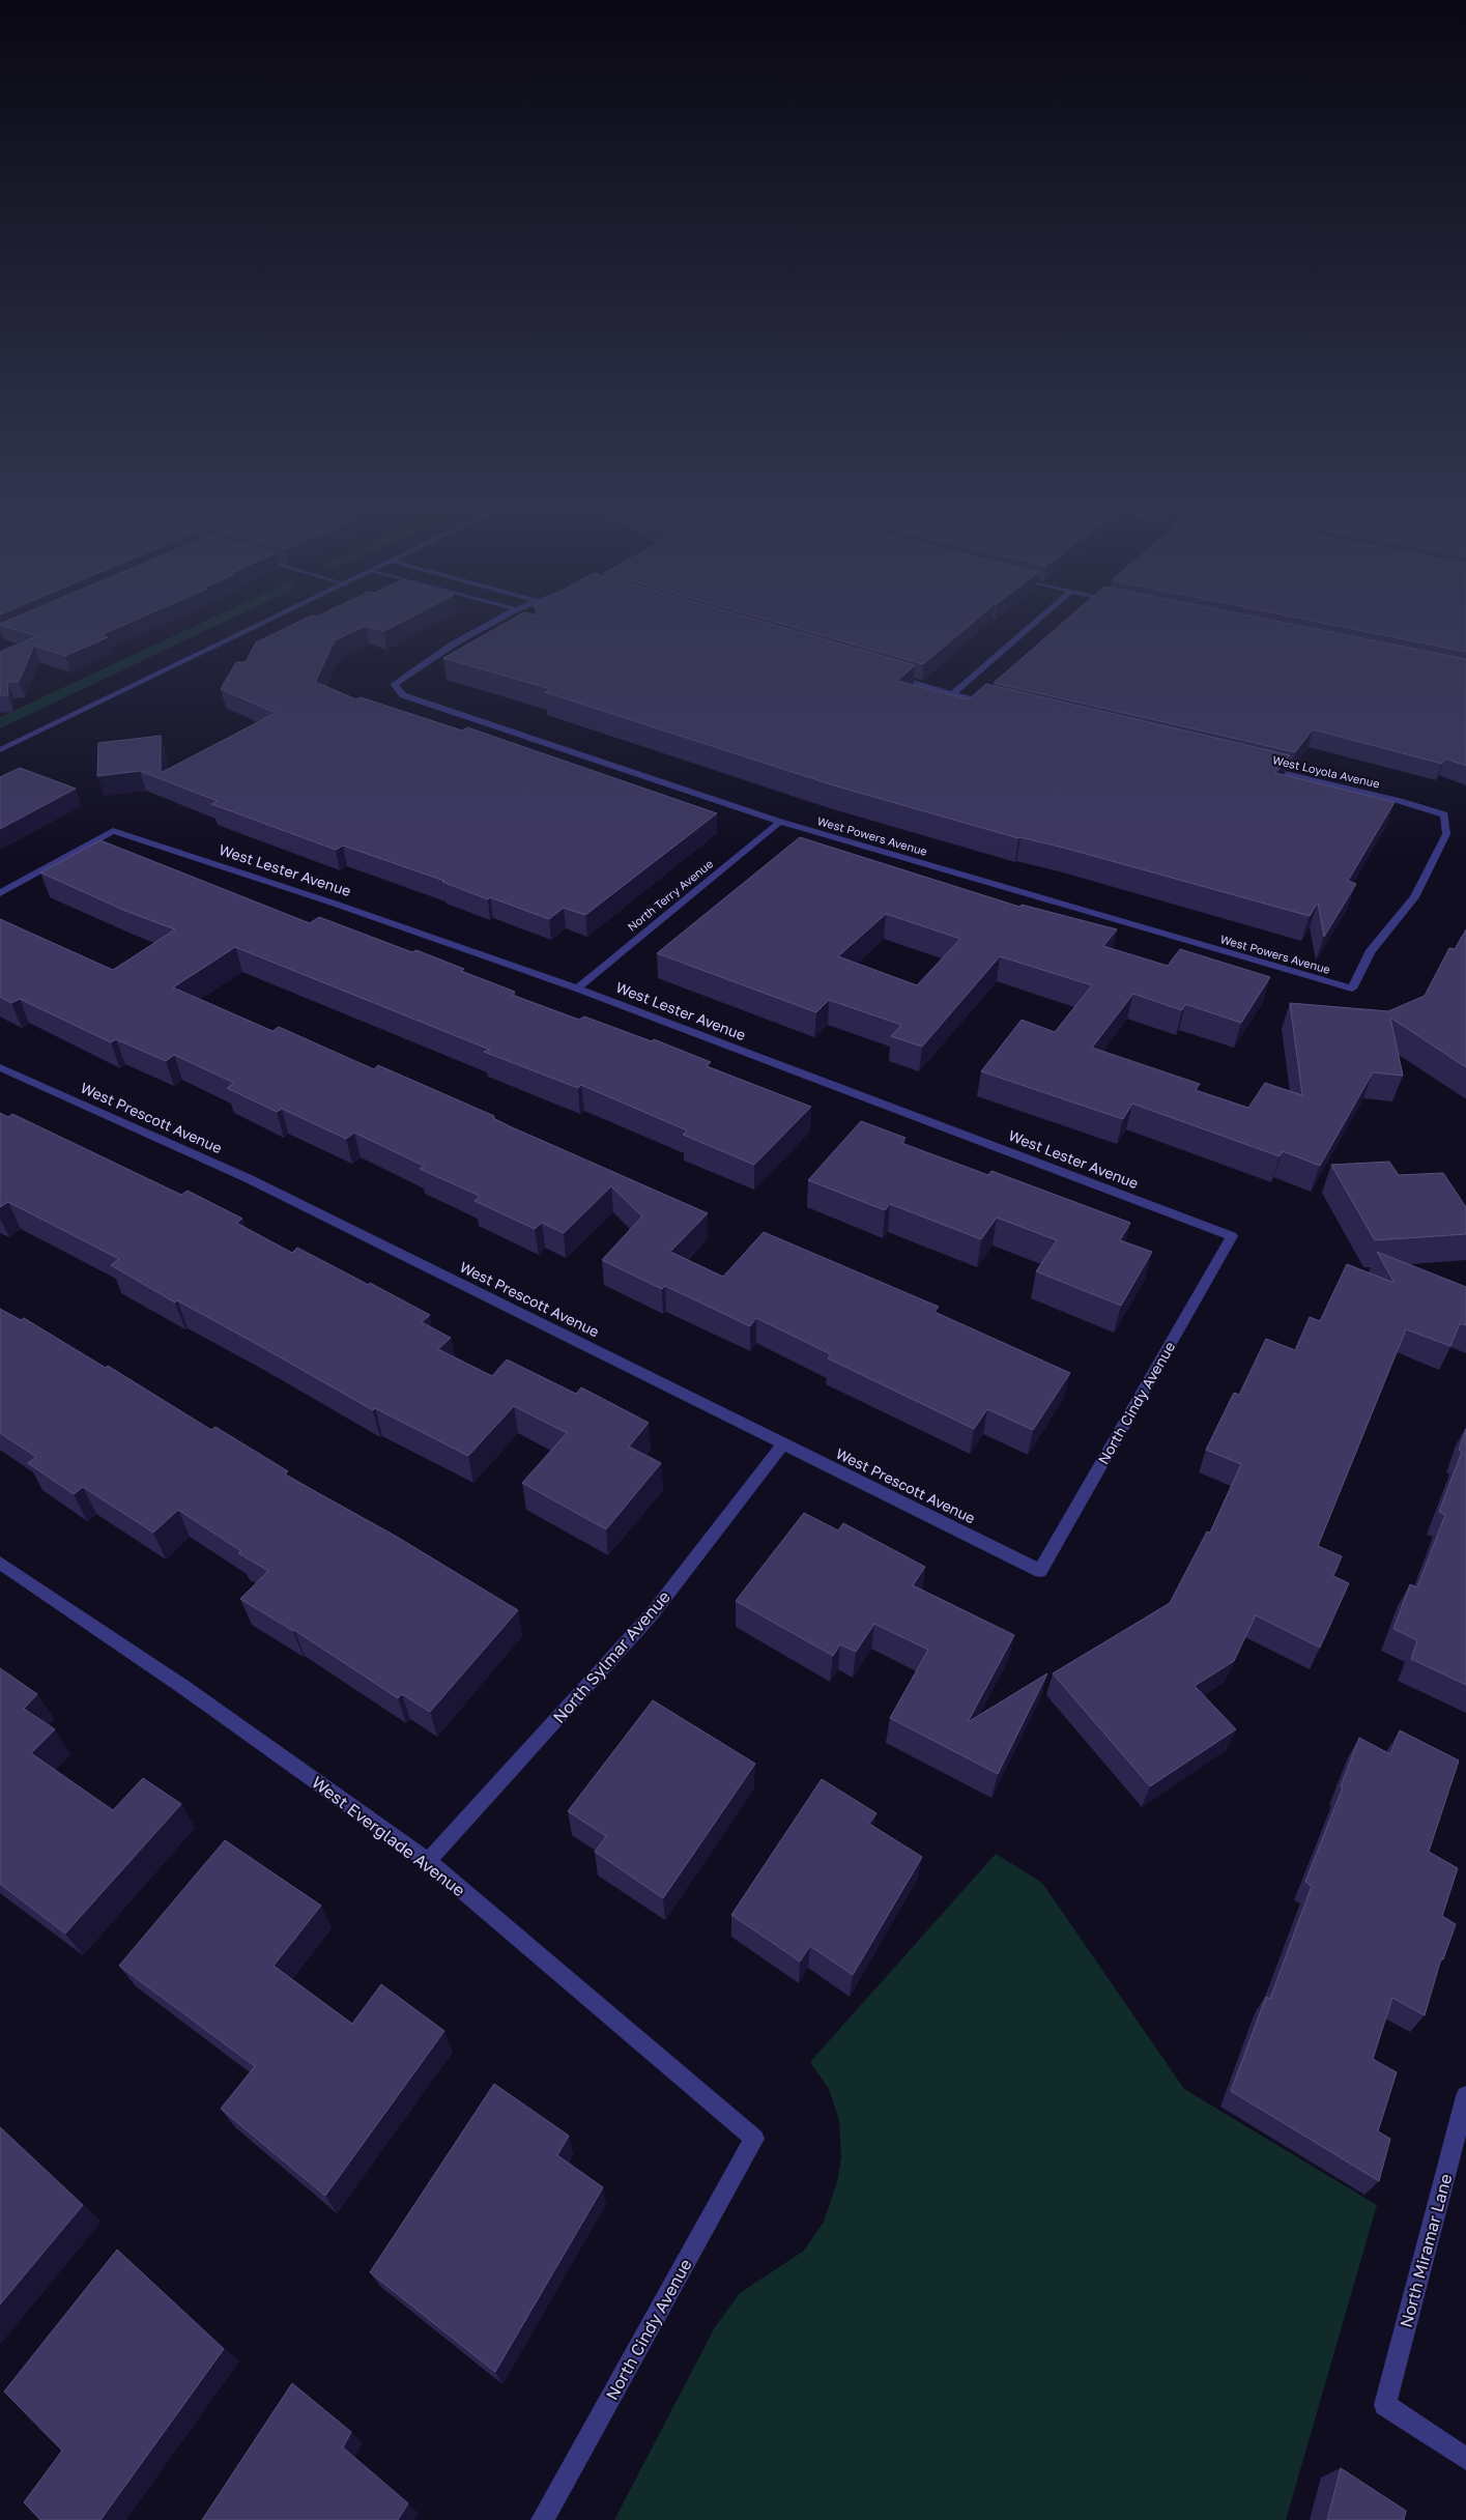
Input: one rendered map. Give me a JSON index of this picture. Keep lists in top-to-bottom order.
{
  "streets": {
    "street": [
      "West Loyola Avenue",
      "West Powers Avenue",
      "West Lester Avenue",
      "North Terry Avenue",
      "West Prescott Avenue",
      "North Cindy Avenue",
      "North Sylmar Avenue",
      "West Everglade Avenue",
      "North Miramar Lane"
    ]
  },
  "crossings": [
    ["West Loyola Avenue", "West Powers Avenue"],
    ["West Powers Avenue", "North Terry Avenue"],
    ["West Lester Avenue", "North Terry Avenue"],
    ["West Lester Avenue", "North Cindy Avenue"],
    ["West Prescott Avenue", "North Cindy Avenue"],
    ["West Prescott Avenue", "North Sylmar Avenue"],
    ["North Cindy Avenue", "West Everglade Avenue"],
    ["North Sylmar Avenue", "West Everglade Avenue"]
  ]
}
